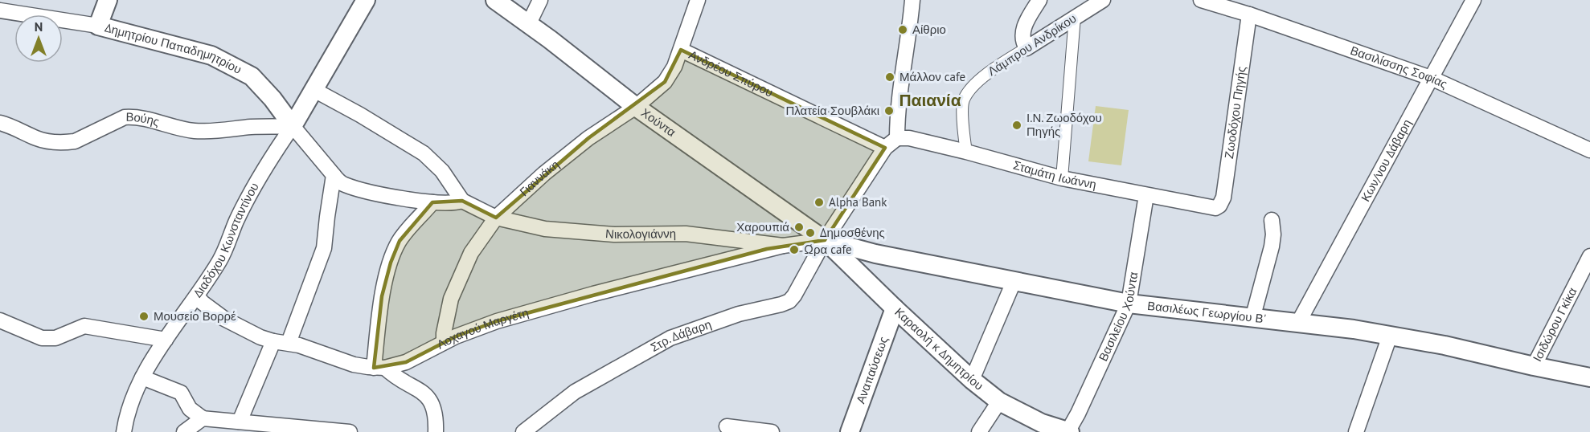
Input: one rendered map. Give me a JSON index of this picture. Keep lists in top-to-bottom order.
{
  "streets": {
    "street": [
      "Λάμπρου Ανδρίκου",
      "Δημητρίου Παπαδημητρίου",
      "Βασιλίσσης Σοφίας",
      "Ανδρέου Σπύρου",
      "Ζωοδόχου Πηγής",
      "Βούης",
      "Χούντα",
      "Κων/νου Δάβαρη",
      "Σταμάτη Ιωάννη",
      "Γιαννάκη",
      "Νικολογιάννη",
      "Διαδόχου Κωνσταντίνου",
      "Βασιλέως Γεωργίου Β'",
      "Βασιλείου Χούντα",
      "Ισιδώρου Γκίκα",
      "Λοχαγού Μαργέτη",
      "Στρ. Δάβαρη",
      "Καραολή κ Δημητρίου",
      "Αναπαύσεως"
    ]
  },
  "crossings": [
    ["Λάμπρου Ανδρίκου", "Σταμάτη Ιωάννη"],
    ["Δημητρίου Παπαδημητρίου", "Βούης"],
    ["Δημητρίου Παπαδημητρίου", "Διαδόχου Κωνσταντίνου"],
    ["Βασιλίσσης Σοφίας", "Ζωοδόχου Πηγής"],
    ["Βασιλίσσης Σοφίας", "Κων/νου Δάβαρη"],
    ["Ανδρέου Σπύρου", "Γιαννάκη"],
    ["Ανδρέου Σπύρου", "Στρ. Δάβαρη"],
    ["Ζωοδόχου Πηγής", "Σταμάτη Ιωάννη"],
    ["Βούης", "Διαδόχου Κωνσταντίνου"],
    ["Χούντα", "Γιαννάκη"],
    ["Χούντα", "Νικολογιάννη"],
    ["Χούντα", "Βασιλέως Γεωργίου Β'"],
    ["Χούντα", "Στρ. Δάβαρη"],
    ["Χούντα", "Καραολή κ Δημητρίου"],
    ["Κων/νου Δάβαρη", "Βασιλέως Γεωργίου Β'"],
    ["Σταμάτη Ιωάννη", "Βασιλείου Χούντα"],
    ["Σταμάτη Ιωάννη", "Στρ. Δάβαρη"],
    ["Γιαννάκη", "Νικολογιάννη"],
    ["Γιαννάκη", "Λοχαγού Μαργέτη"],
    ["Νικολογιάννη", "Βασιλέως Γεωργίου Β'"],
    ["Νικολογιάννη", "Λοχαγού Μαργέτη"],
    ["Νικολογιάννη", "Στρ. Δάβαρη"],
    ["Νικολογιάννη", "Καραολή κ Δημητρίου"],
    ["Διαδόχου Κωνσταντίνου", "Λοχαγού Μαργέτη"],
    ["Βασιλέως Γεωργίου Β'", "Βασιλείου Χούντα"],
    ["Βασιλέως Γεωργίου Β'", "Ισιδώρου Γκίκα"],
    ["Βασιλέως Γεωργίου Β'", "Στρ. Δάβαρη"],
    ["Βασιλέως Γεωργίου Β'", "Καραολή κ Δημητρίου"],
    ["Βασιλείου Χούντα", "Καραολή κ Δημητρίου"],
    ["Στρ. Δάβαρη", "Καραολή κ Δημητρίου"],
    ["Καραολή κ Δημητρίου", "Αναπαύσεως"]
  ],
  "districts": ["Παιανία"],
  "places": [
    "Αίθριο",
    "Μάλλον cafe",
    "Πλατεία Σουβλάκι",
    "Ι.Ν. Ζωοδόχου Πηγής",
    "Alpha Bank",
    "Χαρουπιά",
    "Δημοσθένης",
    "Ώρα cafe",
    "Μουσείο Βορρέ"
  ],
  "north": "top"
}
